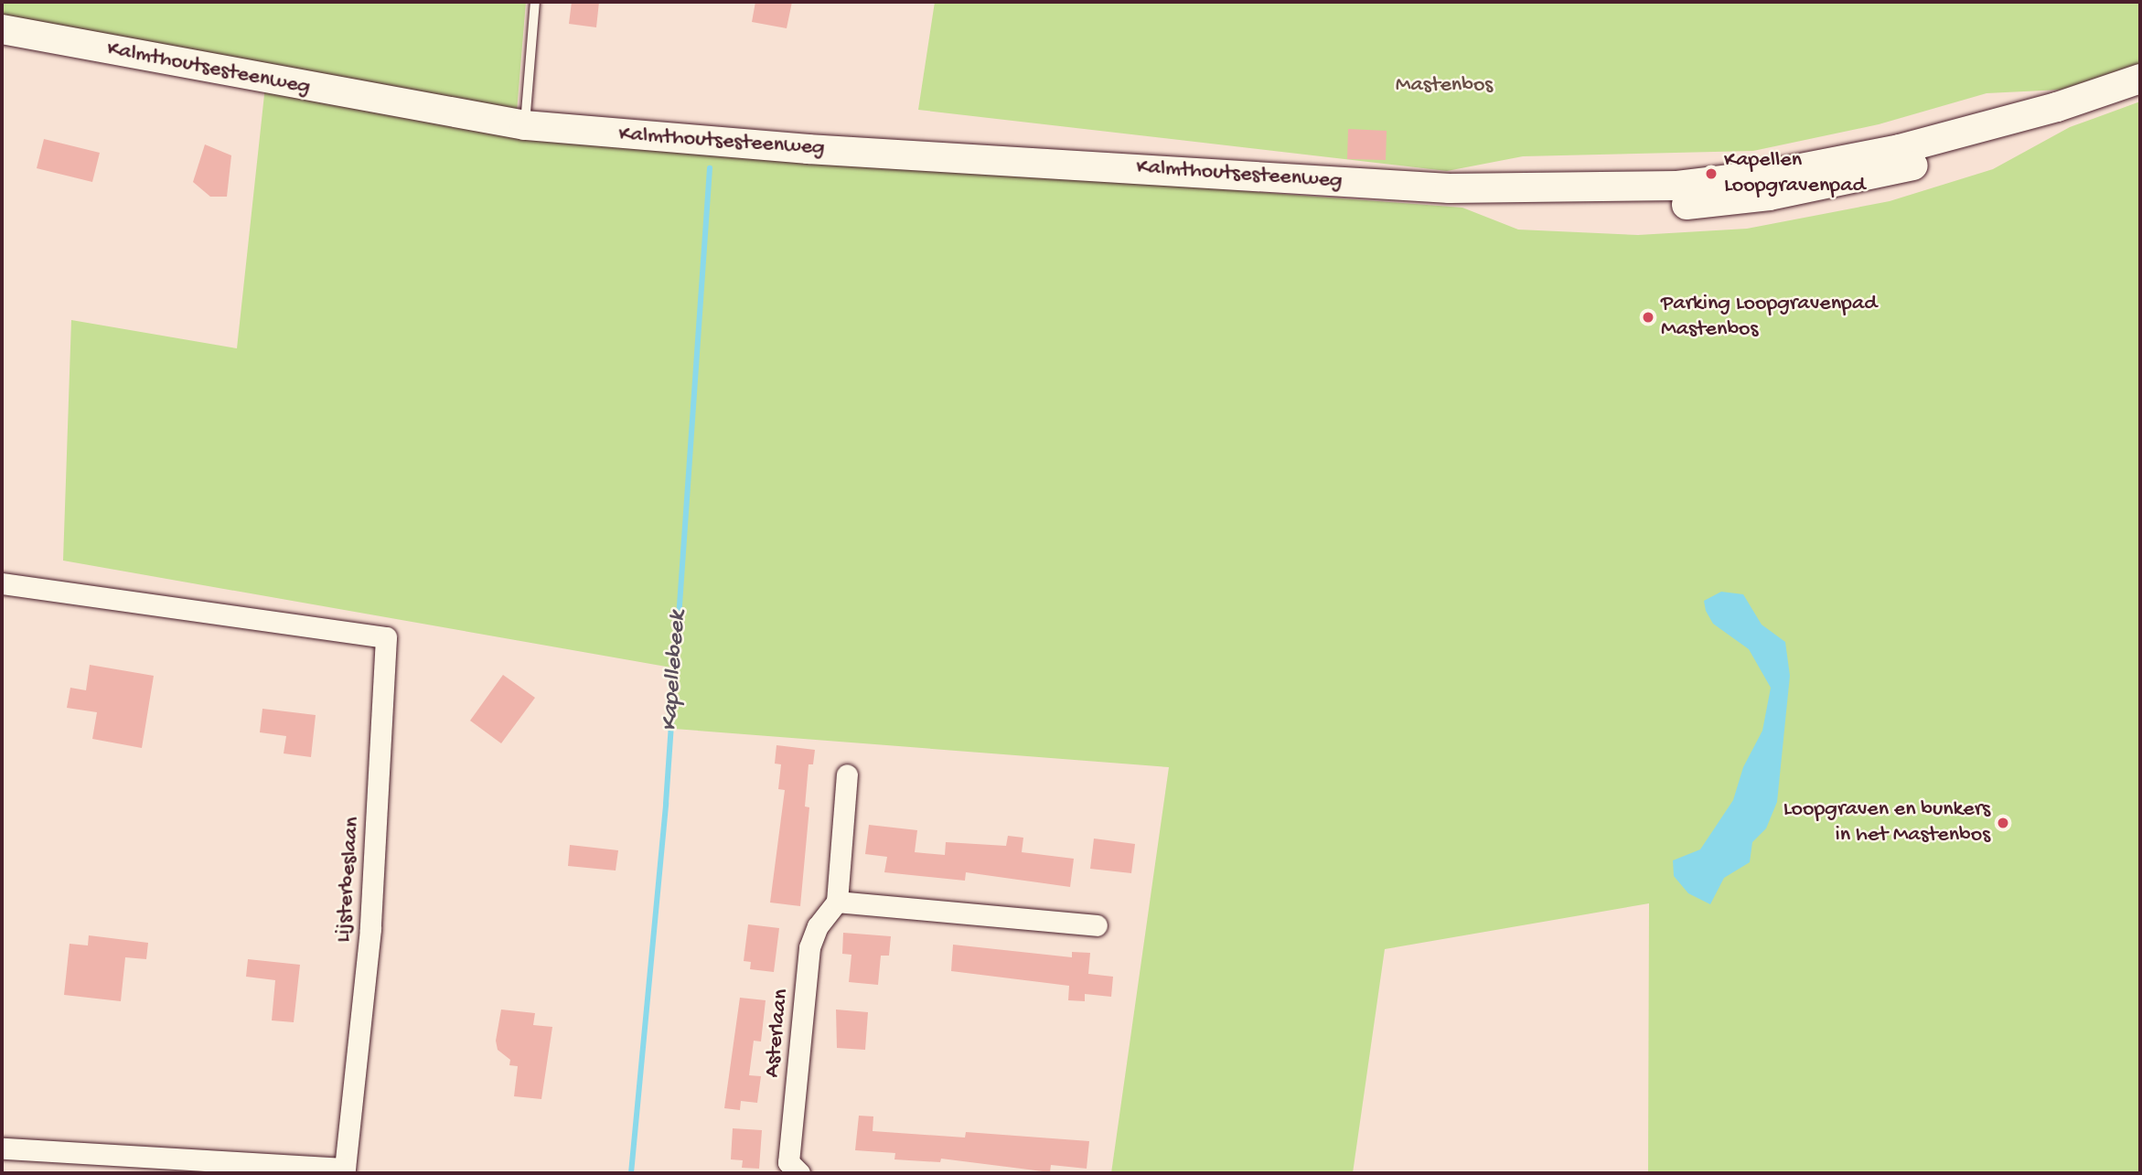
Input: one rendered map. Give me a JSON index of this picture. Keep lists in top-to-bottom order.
{
  "streets": {
    "main road": ["Kalmthoutsesteenweg"],
    "street": ["Lijsterbeslaan", "Asterlaan"]
  },
  "water": ["Kapellebeek"],
  "parks": ["Mastenbos"],
  "places": ["Kapellen Loopgravenpad", "Parking Loopgravenpad Mastenbos", "Loopgraven en bunkers in het Mastenbos"]
}
